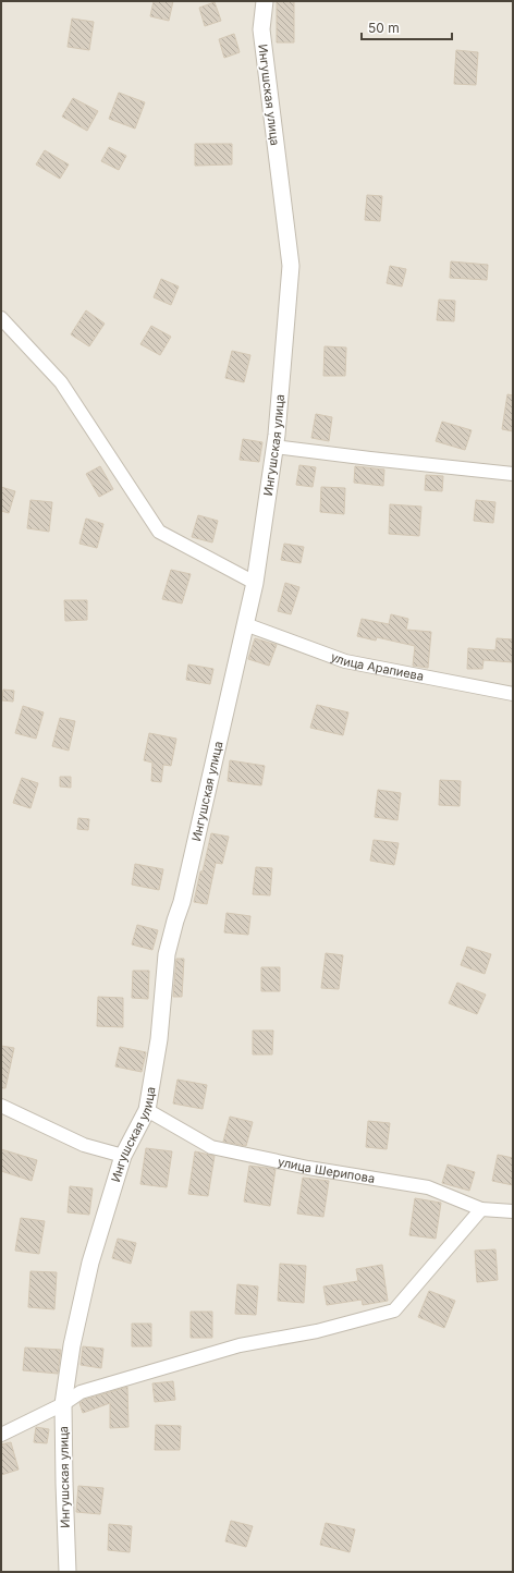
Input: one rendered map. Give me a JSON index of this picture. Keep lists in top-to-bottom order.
{
  "streets": {
    "street": ["Ингушская улица", "улица Арапиева", "улица Шерипова"]
  },
  "crossings": [
    ["Ингушская улица", "улица Арапиева"],
    ["Ингушская улица", "улица Шерипова"]
  ],
  "scale_bar": "50 m"
}
